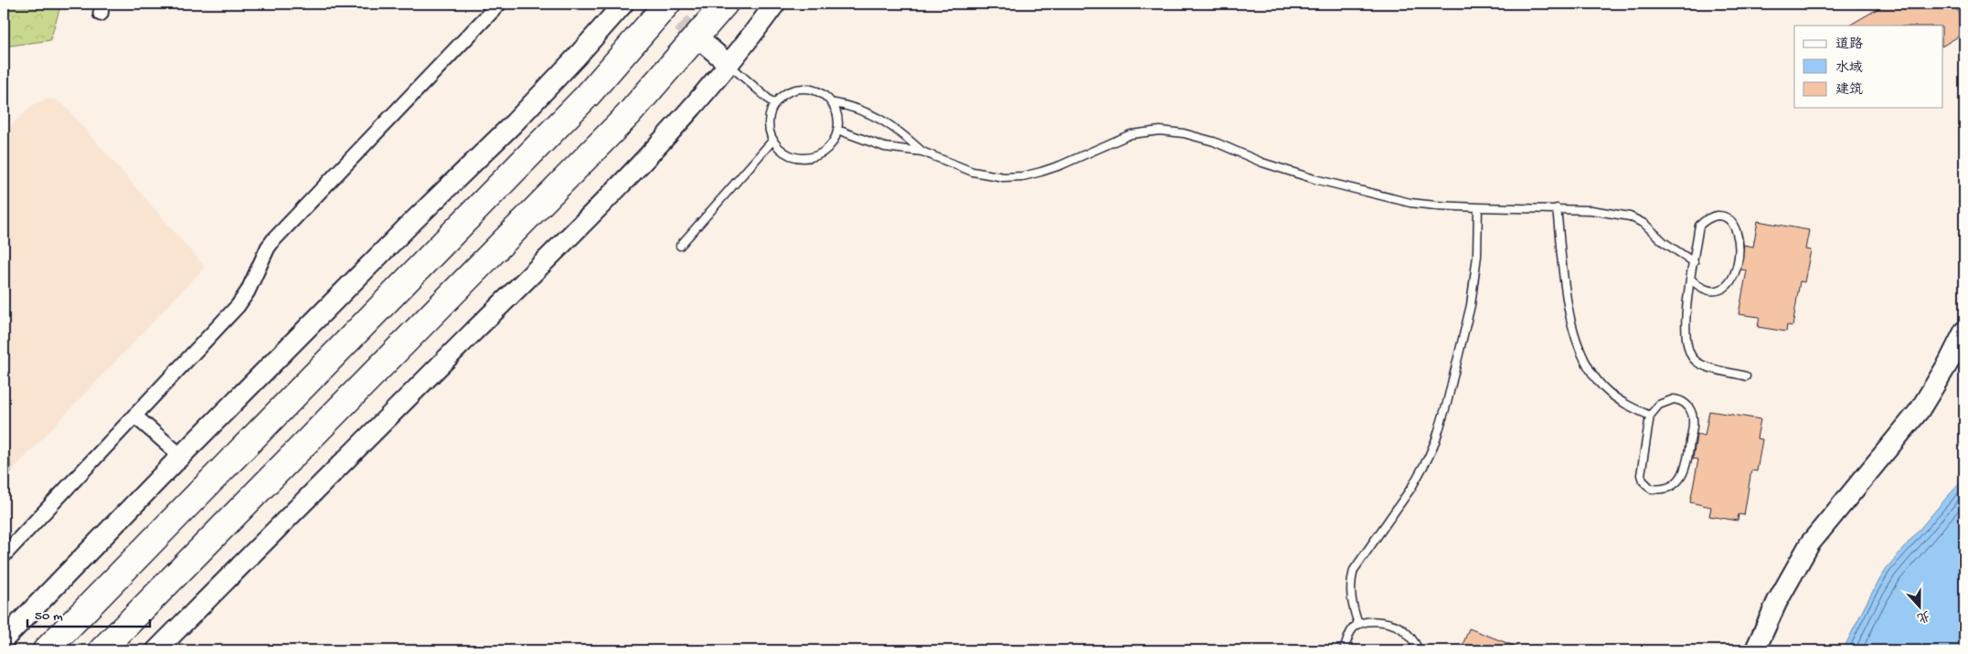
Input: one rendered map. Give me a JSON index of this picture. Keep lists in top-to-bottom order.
{
  "legend": ["道路", "水域", "建筑"],
  "scale_bar": "50 m",
  "north": "bottom"
}
